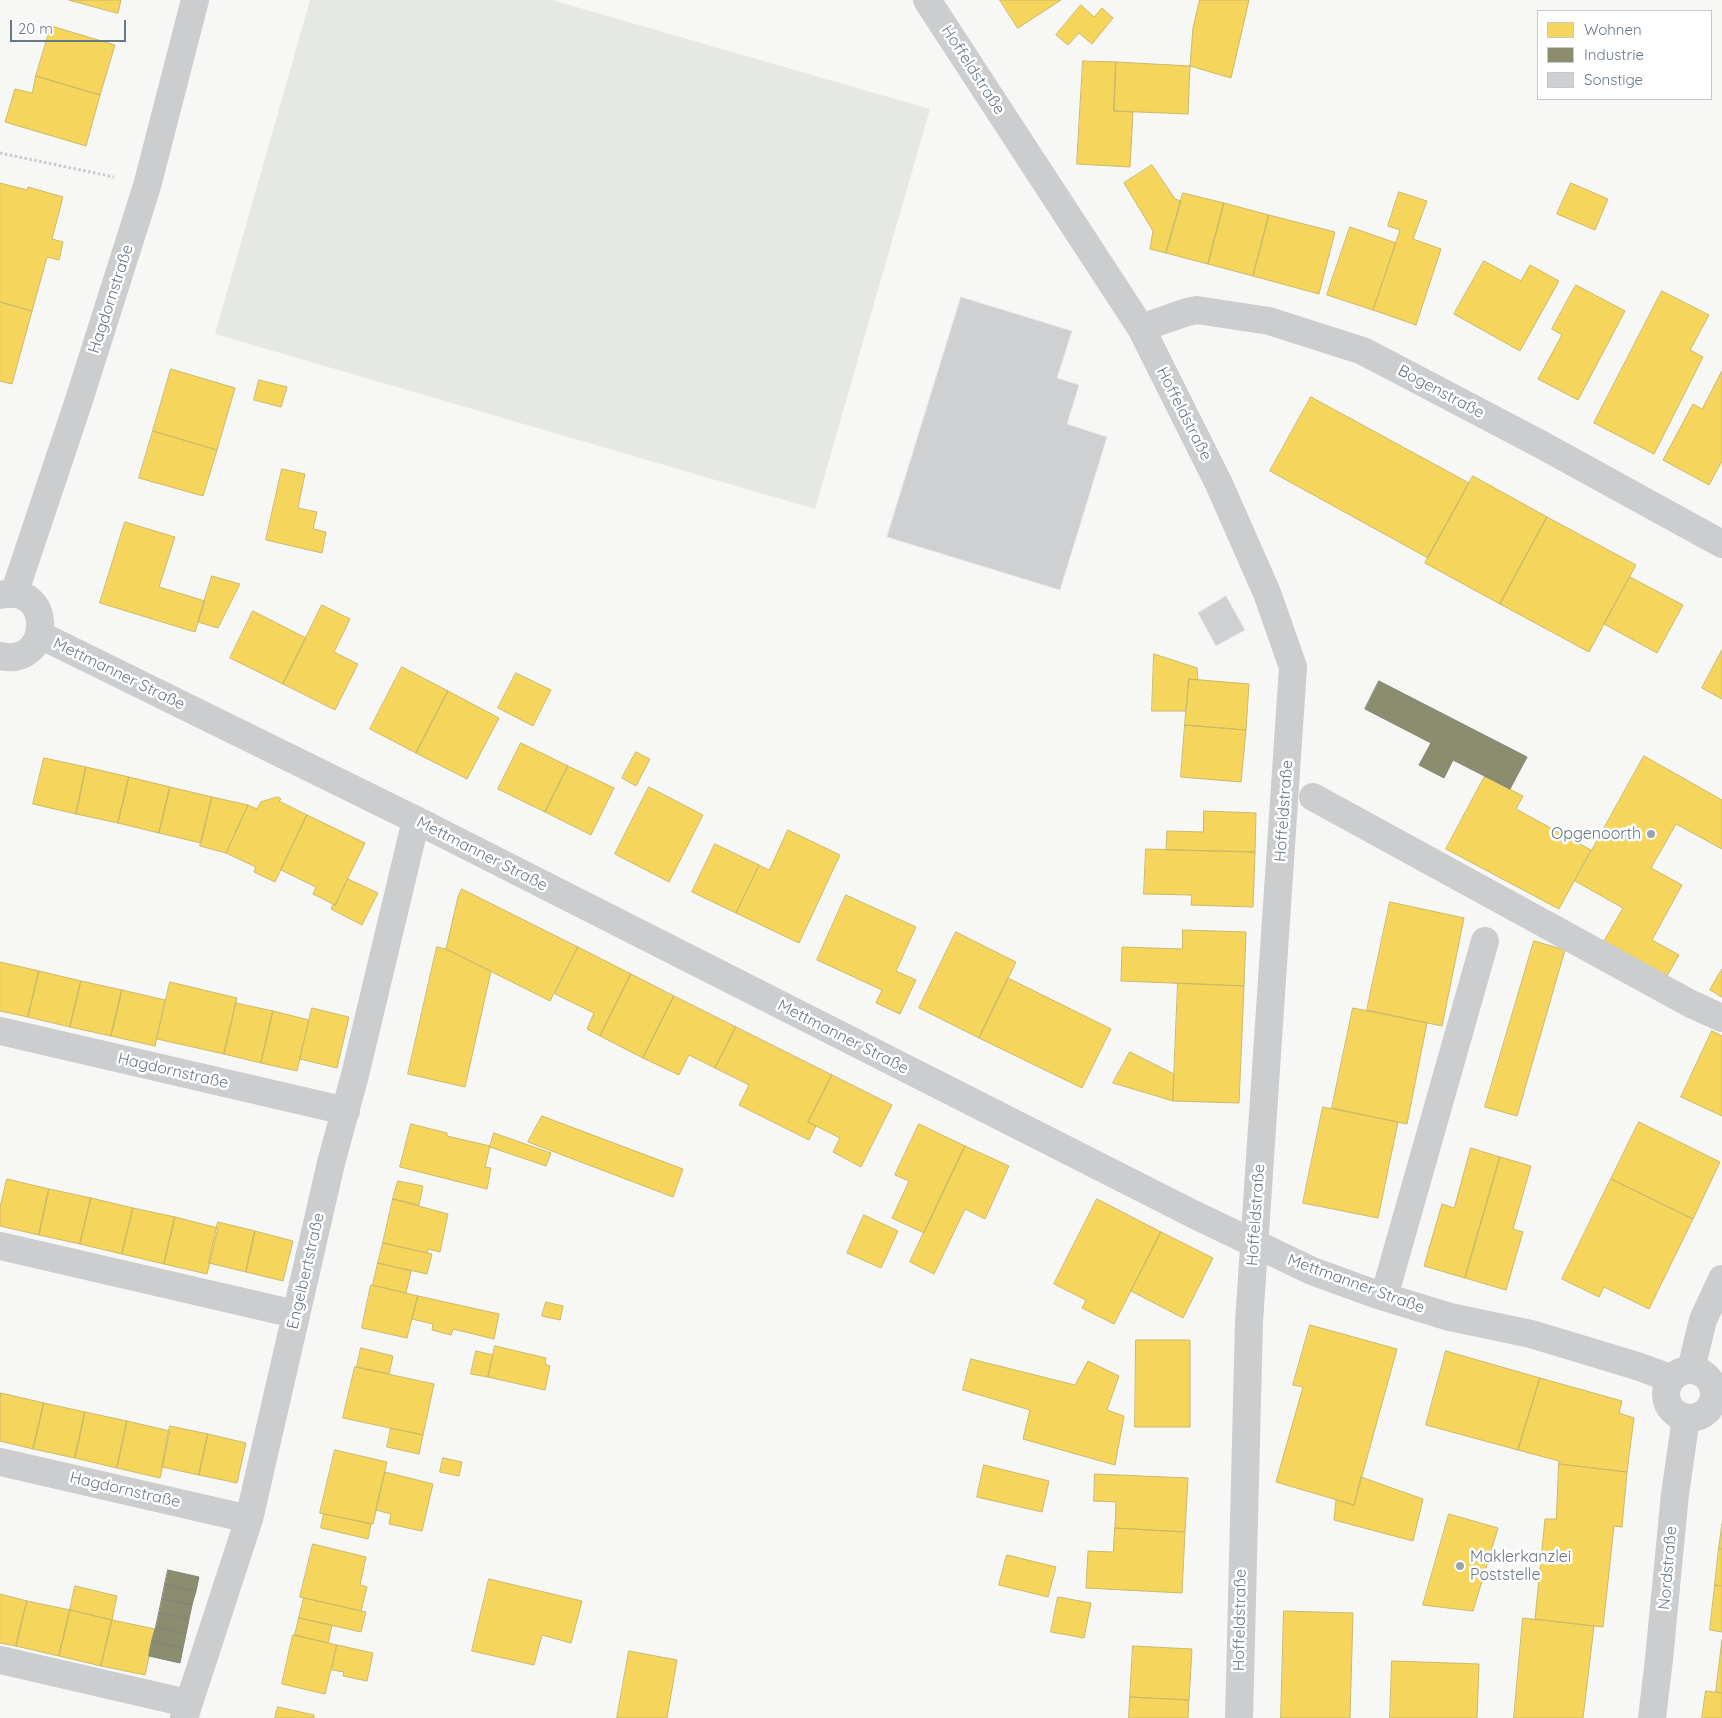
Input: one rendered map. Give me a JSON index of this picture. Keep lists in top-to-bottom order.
{
  "streets": {
    "street": [
      "Hoffeldstraße",
      "Hagdornstraße",
      "Bogenstraße",
      "Mettmanner Straße",
      "Engelbertstraße",
      "Nordstraße"
    ]
  },
  "crossings": [
    ["Hoffeldstraße", "Bogenstraße"],
    ["Hoffeldstraße", "Mettmanner Straße"],
    ["Hagdornstraße", "Engelbertstraße"],
    ["Mettmanner Straße", "Engelbertstraße"],
    ["Mettmanner Straße", "Nordstraße"]
  ],
  "places": ["Opgenoorth", "Maklerkanzlei Poststelle"],
  "legend": ["Wohnen", "Industrie", "Sonstige"],
  "scale_bar": "20 m"
}
